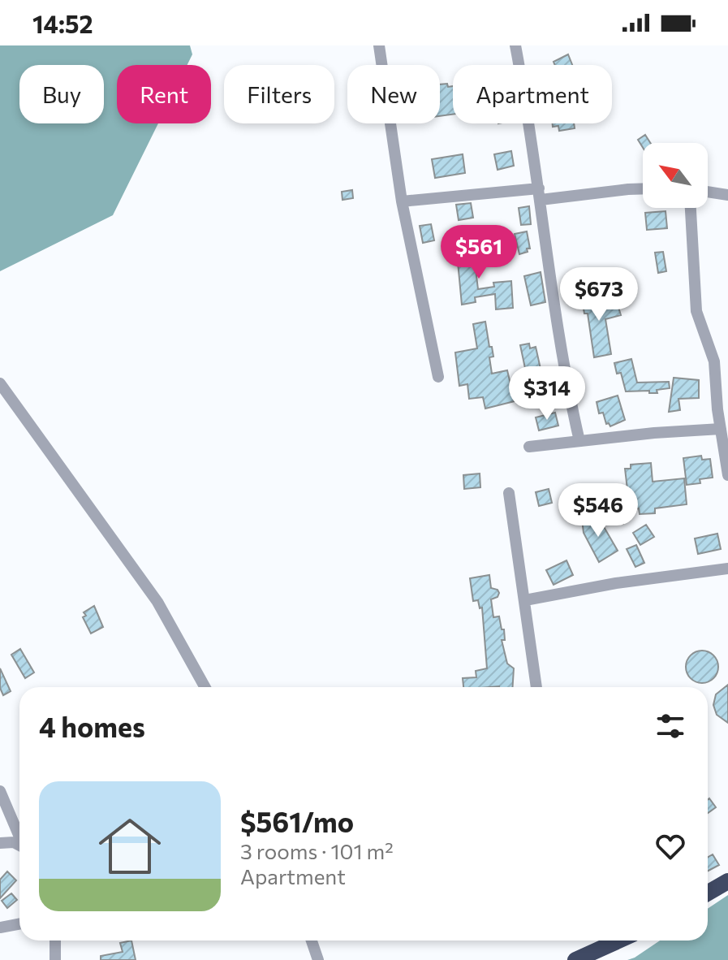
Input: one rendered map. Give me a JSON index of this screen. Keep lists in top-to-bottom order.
{
  "north": "top left",
  "page": {
    "status": "14:52",
    "chip": [
      "Buy",
      "Rent",
      "Filters",
      "New",
      "Apartment"
    ],
    "price": [
      "$561",
      "$673",
      "$314",
      "$546"
    ],
    "heading": "4 homes",
    "list": [
      {
        "name": "$561/mo",
        "note": "3 rooms · 101 m² · Apartment"
      }
    ]
  }
}
